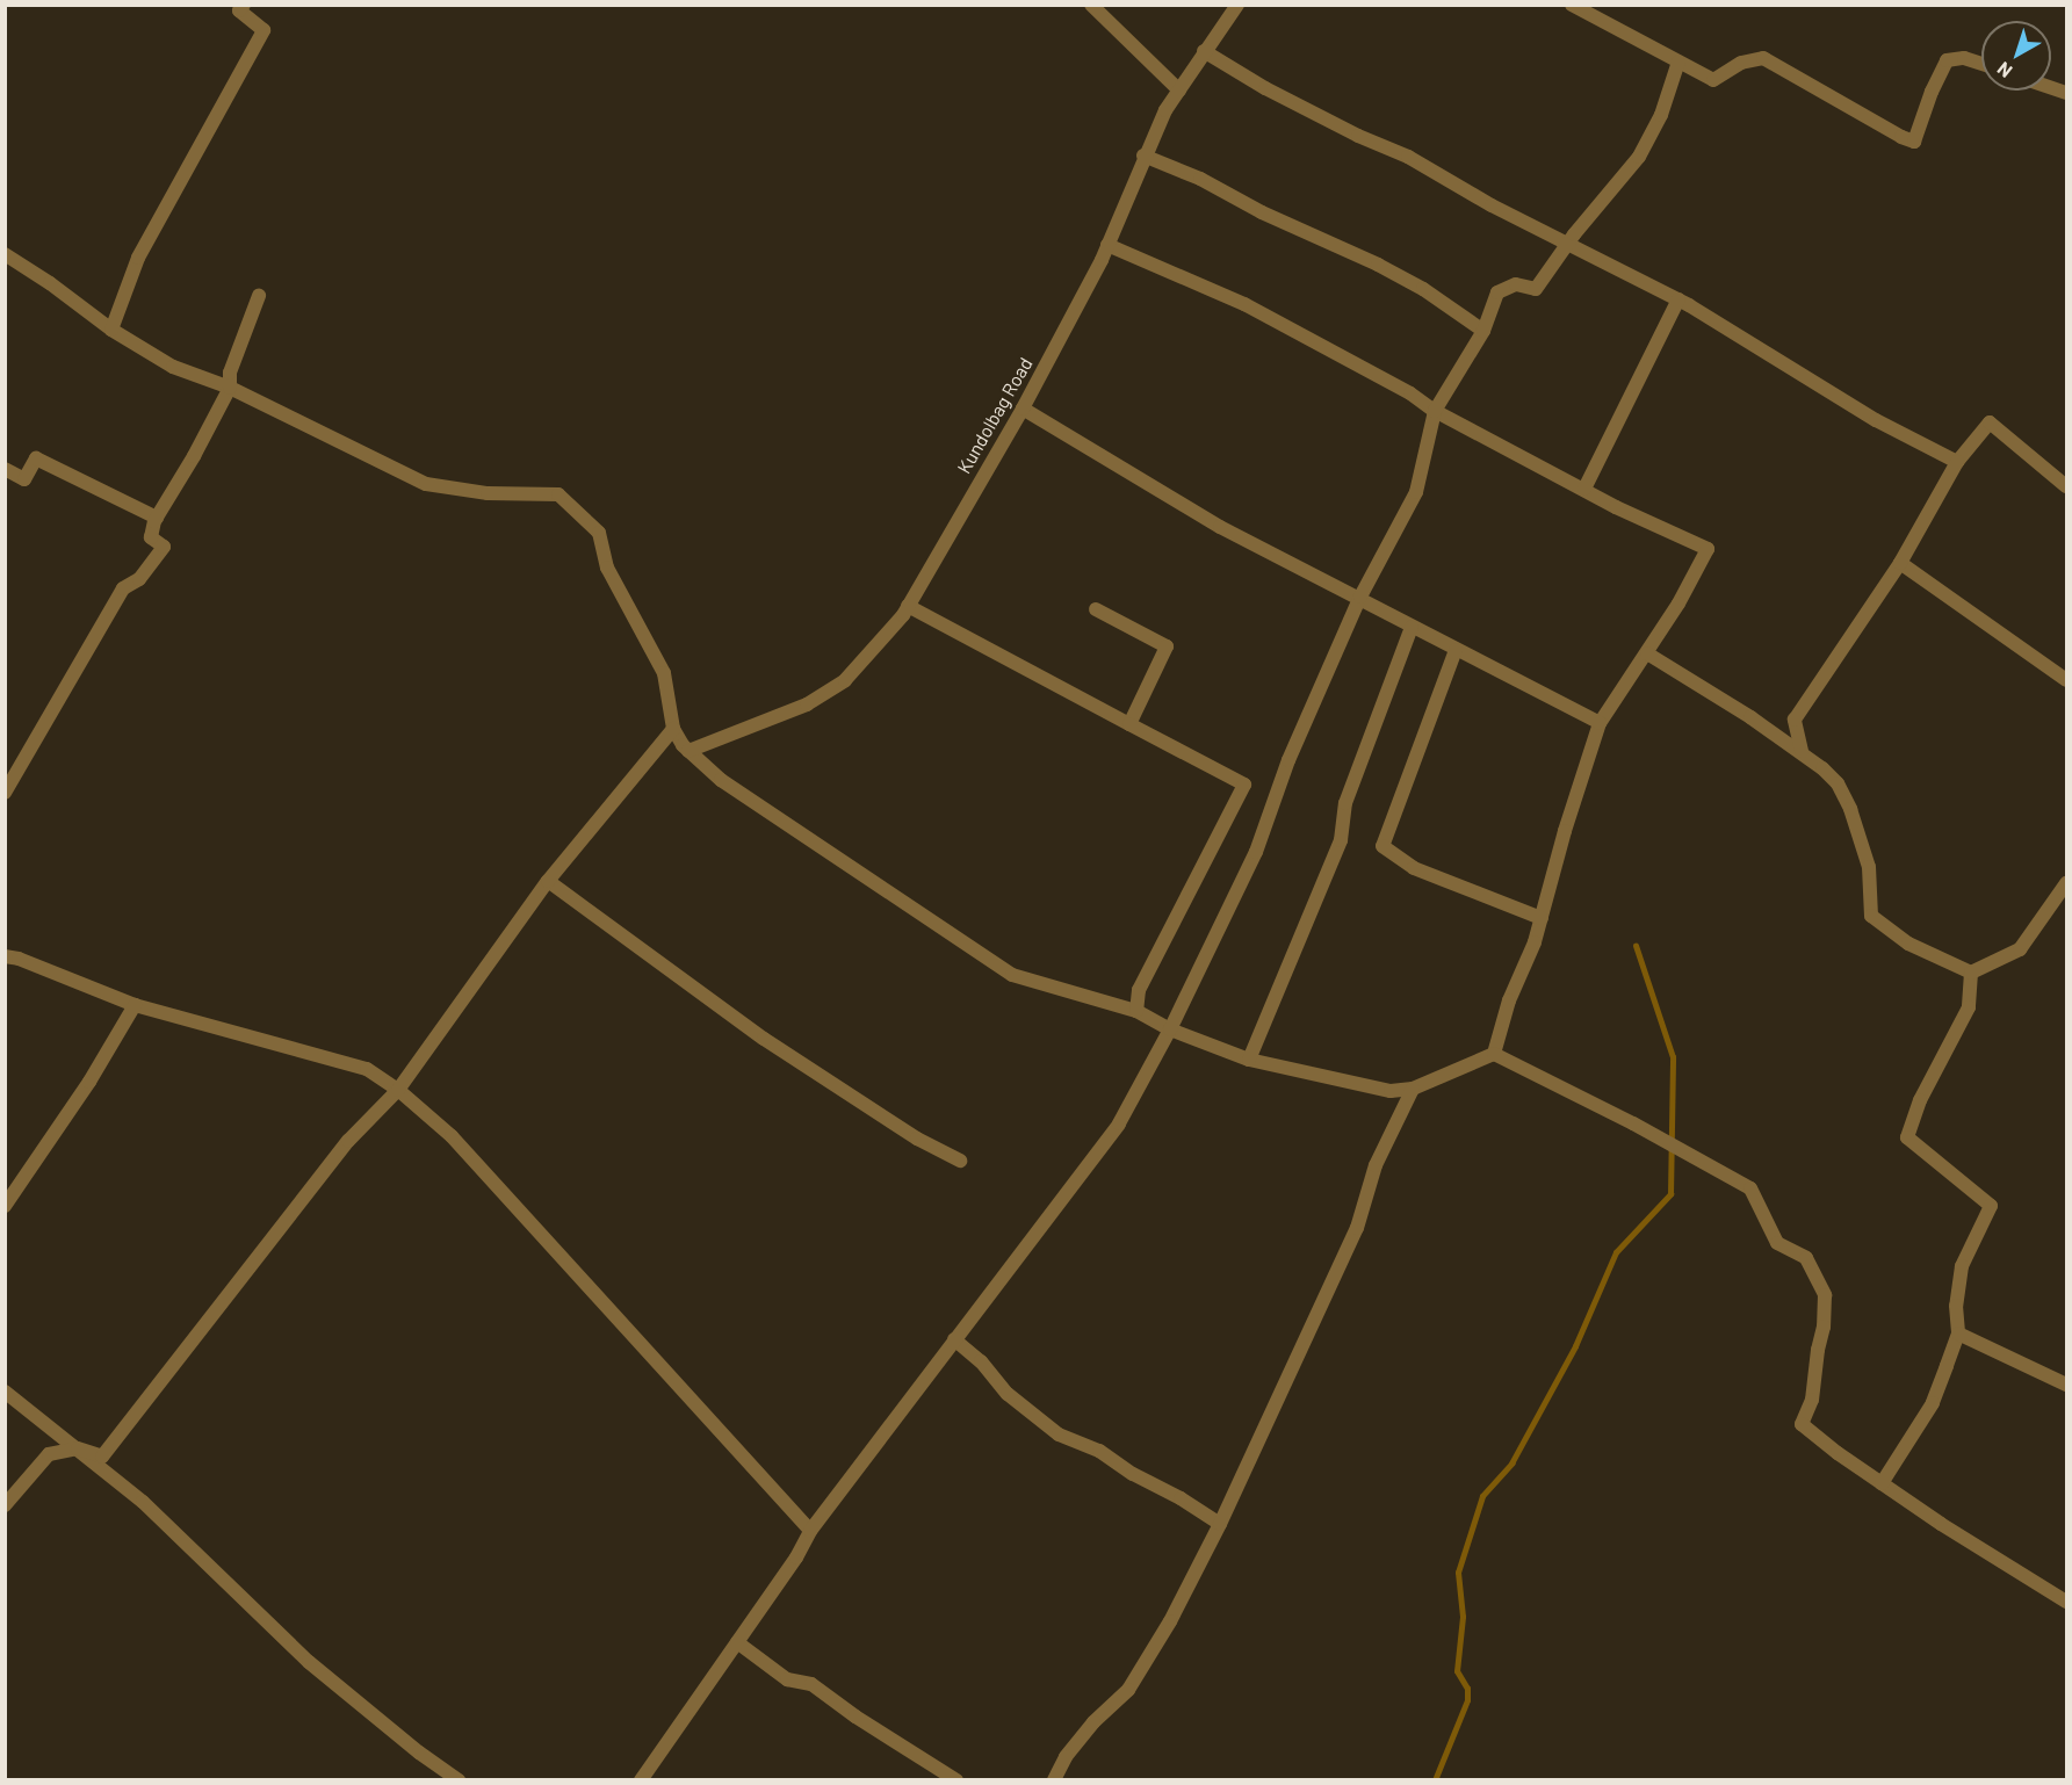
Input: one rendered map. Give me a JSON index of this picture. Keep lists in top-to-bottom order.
{
  "streets": {
    "street": ["Kundolbag Road"]
  },
  "north": "bottom left"
}
